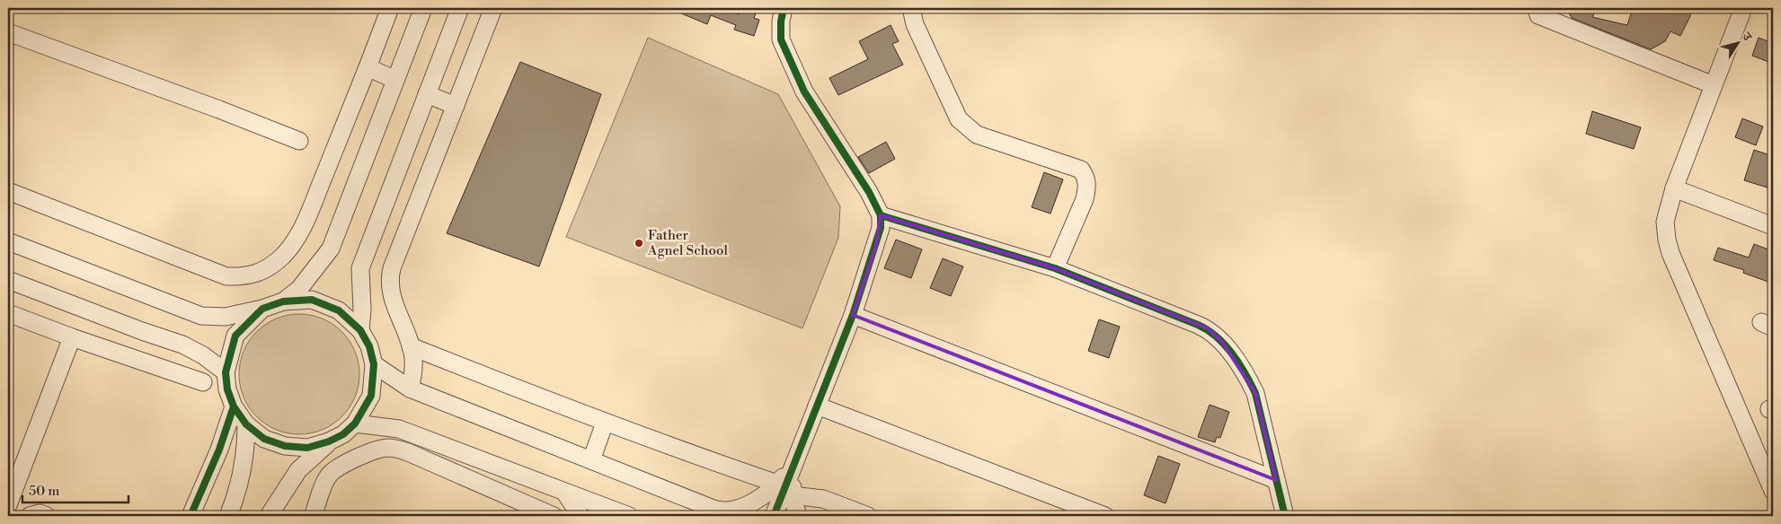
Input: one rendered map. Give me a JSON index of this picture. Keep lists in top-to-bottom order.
{
  "places": ["Father Agnel School"],
  "scale_bar": "50 m",
  "north": "top right"
}
